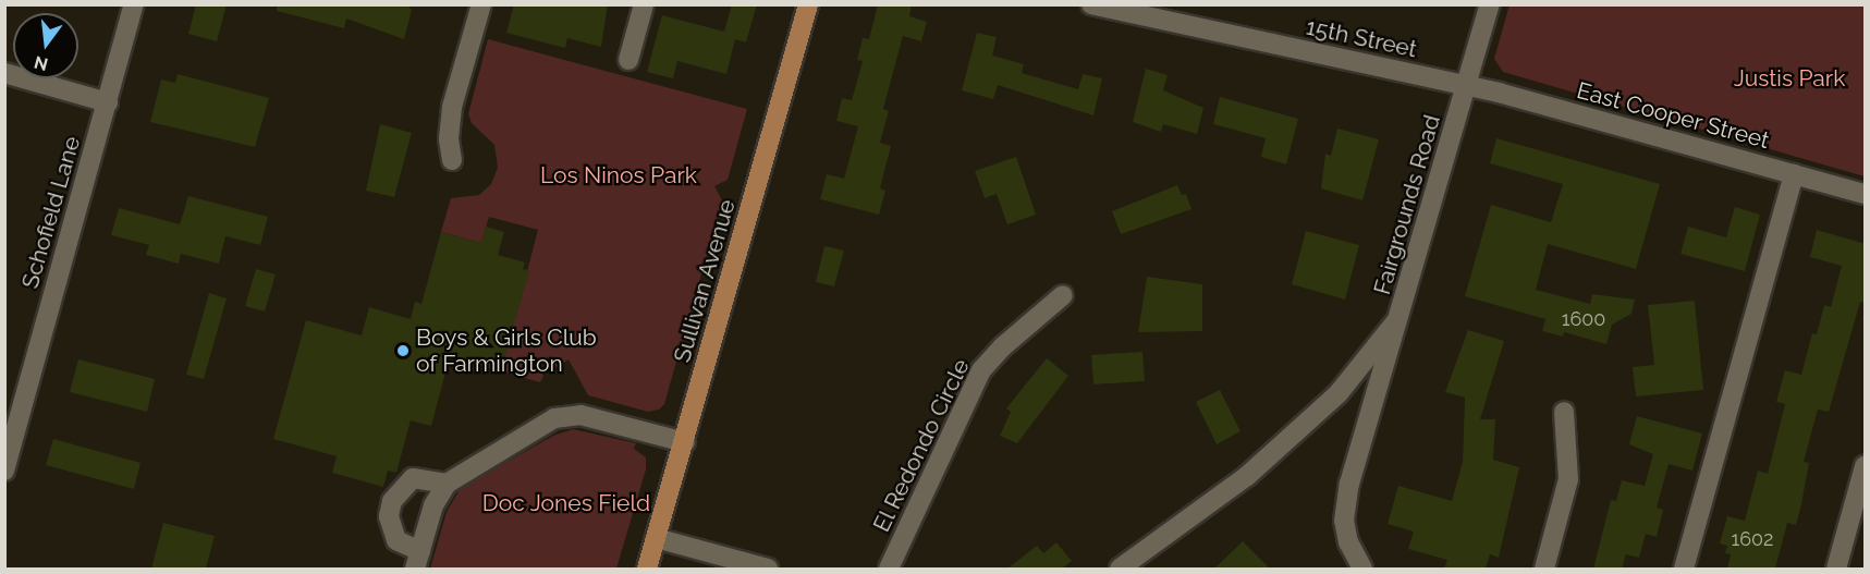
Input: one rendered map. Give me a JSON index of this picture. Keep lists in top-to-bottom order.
{
  "streets": {
    "main road": ["Sullivan Avenue"],
    "street": [
      "15th Street",
      "East Cooper Street",
      "Fairgrounds Road",
      "Schofield Lane",
      "El Redondo Circle"
    ]
  },
  "crossings": [
    ["15th Street", "East Cooper Street"],
    ["15th Street", "Fairgrounds Road"],
    ["East Cooper Street", "Fairgrounds Road"]
  ],
  "parks": ["Justis Park", "Los Ninos Park", "Doc Jones Field"],
  "places": ["Boys & Girls Club of Farmington"],
  "house_numbers": ["1600", "1602"],
  "north": "bottom"
}
